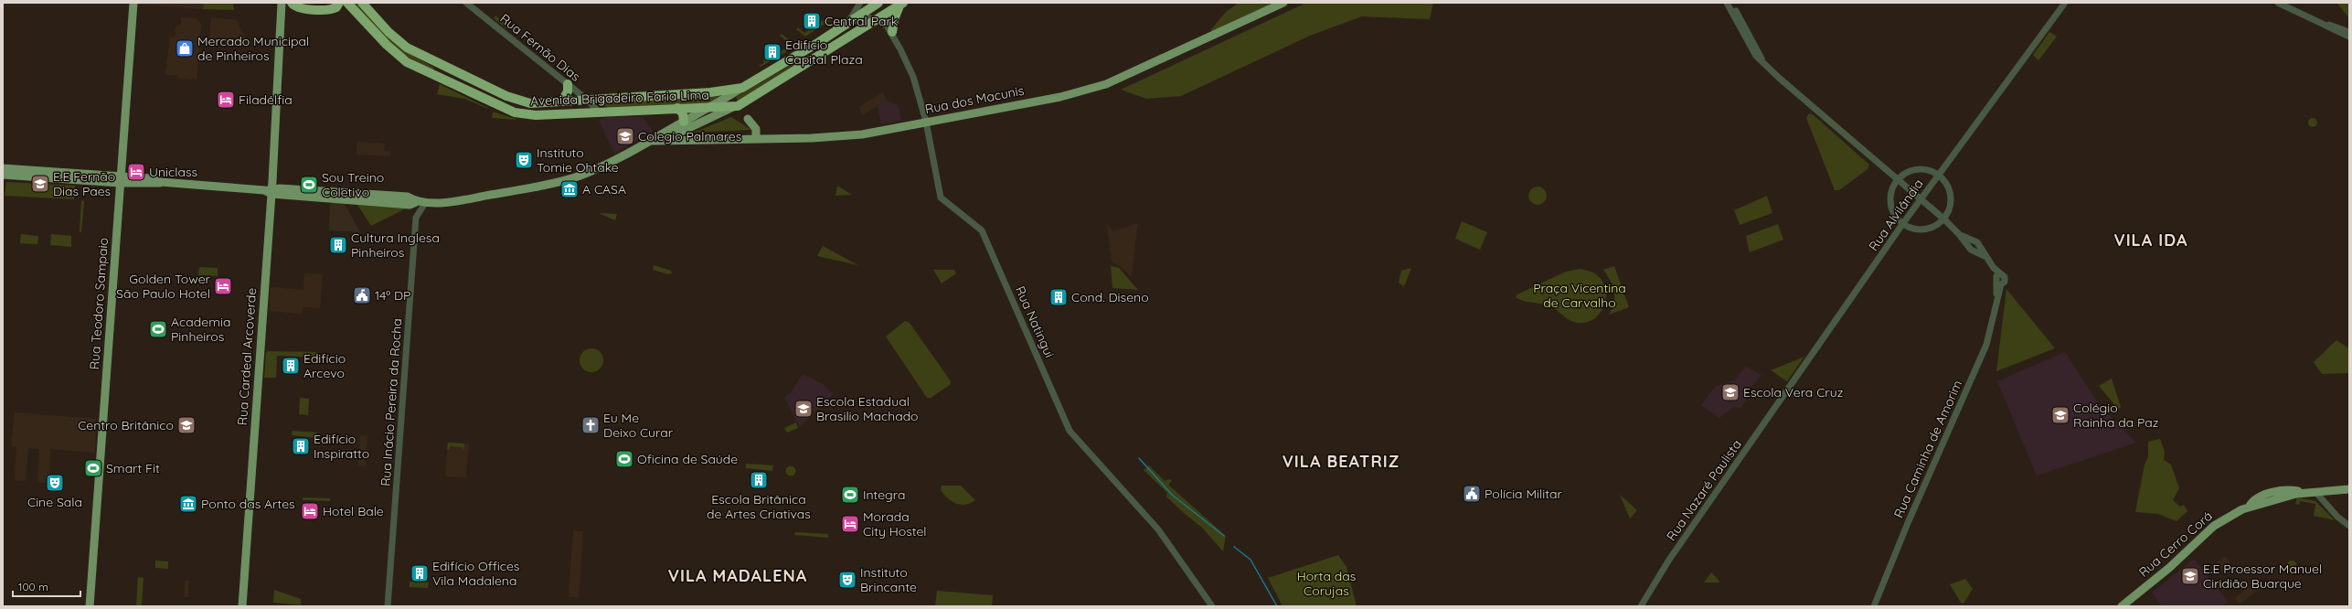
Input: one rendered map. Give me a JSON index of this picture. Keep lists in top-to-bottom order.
{
  "streets": {
    "highway": ["Avenida Brigadeiro Faria Lima"],
    "main road": [
      "Rua dos Macunis",
      "Rua Teodoro Sampaio",
      "Rua Cardeal Arcoverde",
      "Rua Cerro Corá"
    ],
    "street": [
      "Rua Fernão Dias",
      "Rua Alvilândia",
      "Rua Natingui",
      "Rua Inácio Pereira da Rocha",
      "Rua Caminha de Amorim",
      "Rua Nazaré Paulista"
    ]
  },
  "crossings": [
    ["Rua Fernão Dias", "Avenida Brigadeiro Faria Lima"],
    ["Rua dos Macunis", "Rua Natingui"],
    ["Rua Alvilândia", "Rua Caminha de Amorim"],
    ["Rua Alvilândia", "Rua Nazaré Paulista"]
  ],
  "districts": ["VILA IDA", "VILA BEATRIZ", "VILA MADALENA"],
  "parks": ["Praça Vicentina de Carvalho", "Horta das Corujas"],
  "places": {
    "building": [
      "Central Park",
      "Edifício Capital Plaza",
      "Cultura Inglesa Pinheiros",
      "Cond. Diseno",
      "Edifício Arcevo",
      "Edifício Inspiratto",
      "Escola Britânica de Artes Criativas",
      "Edifício Offices Vila Madalena"
    ],
    "shop": ["Mercado Municipal de Pinheiros"],
    "hotel": [
      "Filadélfia",
      "Uniclass",
      "Golden Tower São Paulo Hotel",
      "Hotel Bale",
      "Morada City Hostel"
    ],
    "school or university": [
      "Colegio Palmares",
      "E.E Fernão Dias Paes",
      "Escola Vera Cruz",
      "Escola Estadual Brasilio Machado",
      "Colégio Rainha da Paz",
      "Centro Britânico",
      "E.E Proessor Manuel Ciridião Buarque"
    ],
    "theatre": ["Instituto Tomie Ohtake", "Cine Sala", "Instituto Brincante"],
    "sports": [
      "Sou Treino Coletivo",
      "Academia Pinheiros",
      "Oficina de Saúde",
      "Smart Fit",
      "Integra"
    ],
    "museum": ["A CASA", "Ponto das Artes"],
    "public building": ["14º DP", "Polícia Militar"],
    "church": ["Eu Me Deixo Curar"]
  },
  "scale_bar": "100 m"
}
